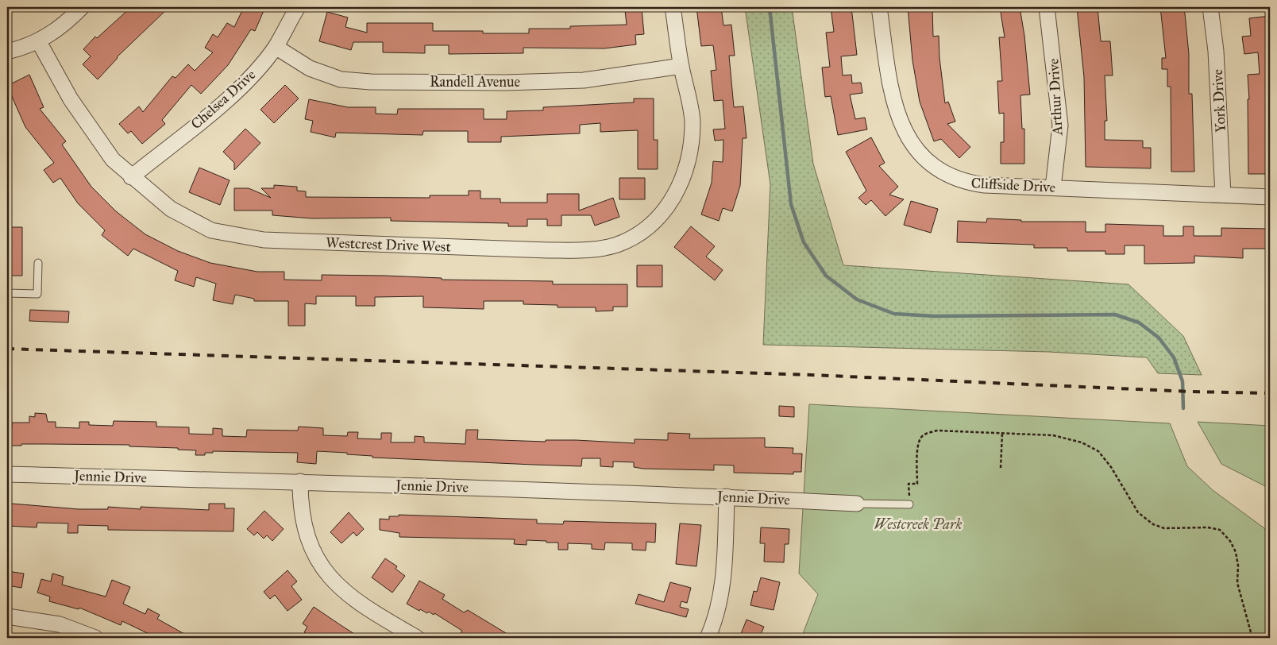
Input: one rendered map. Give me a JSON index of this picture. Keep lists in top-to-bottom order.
{
  "streets": {
    "street": [
      "Randell Avenue",
      "Arthur Drive",
      "Chelsea Drive",
      "York Drive",
      "Cliffside Drive",
      "Westcrest Drive West",
      "Jennie Drive"
    ]
  },
  "crossings": [
    ["Randell Avenue", "Chelsea Drive"],
    ["Randell Avenue", "Westcrest Drive West"],
    ["Arthur Drive", "Cliffside Drive"],
    ["Chelsea Drive", "Westcrest Drive West"],
    ["York Drive", "Cliffside Drive"]
  ],
  "parks": ["Westcreek Park"]
}
